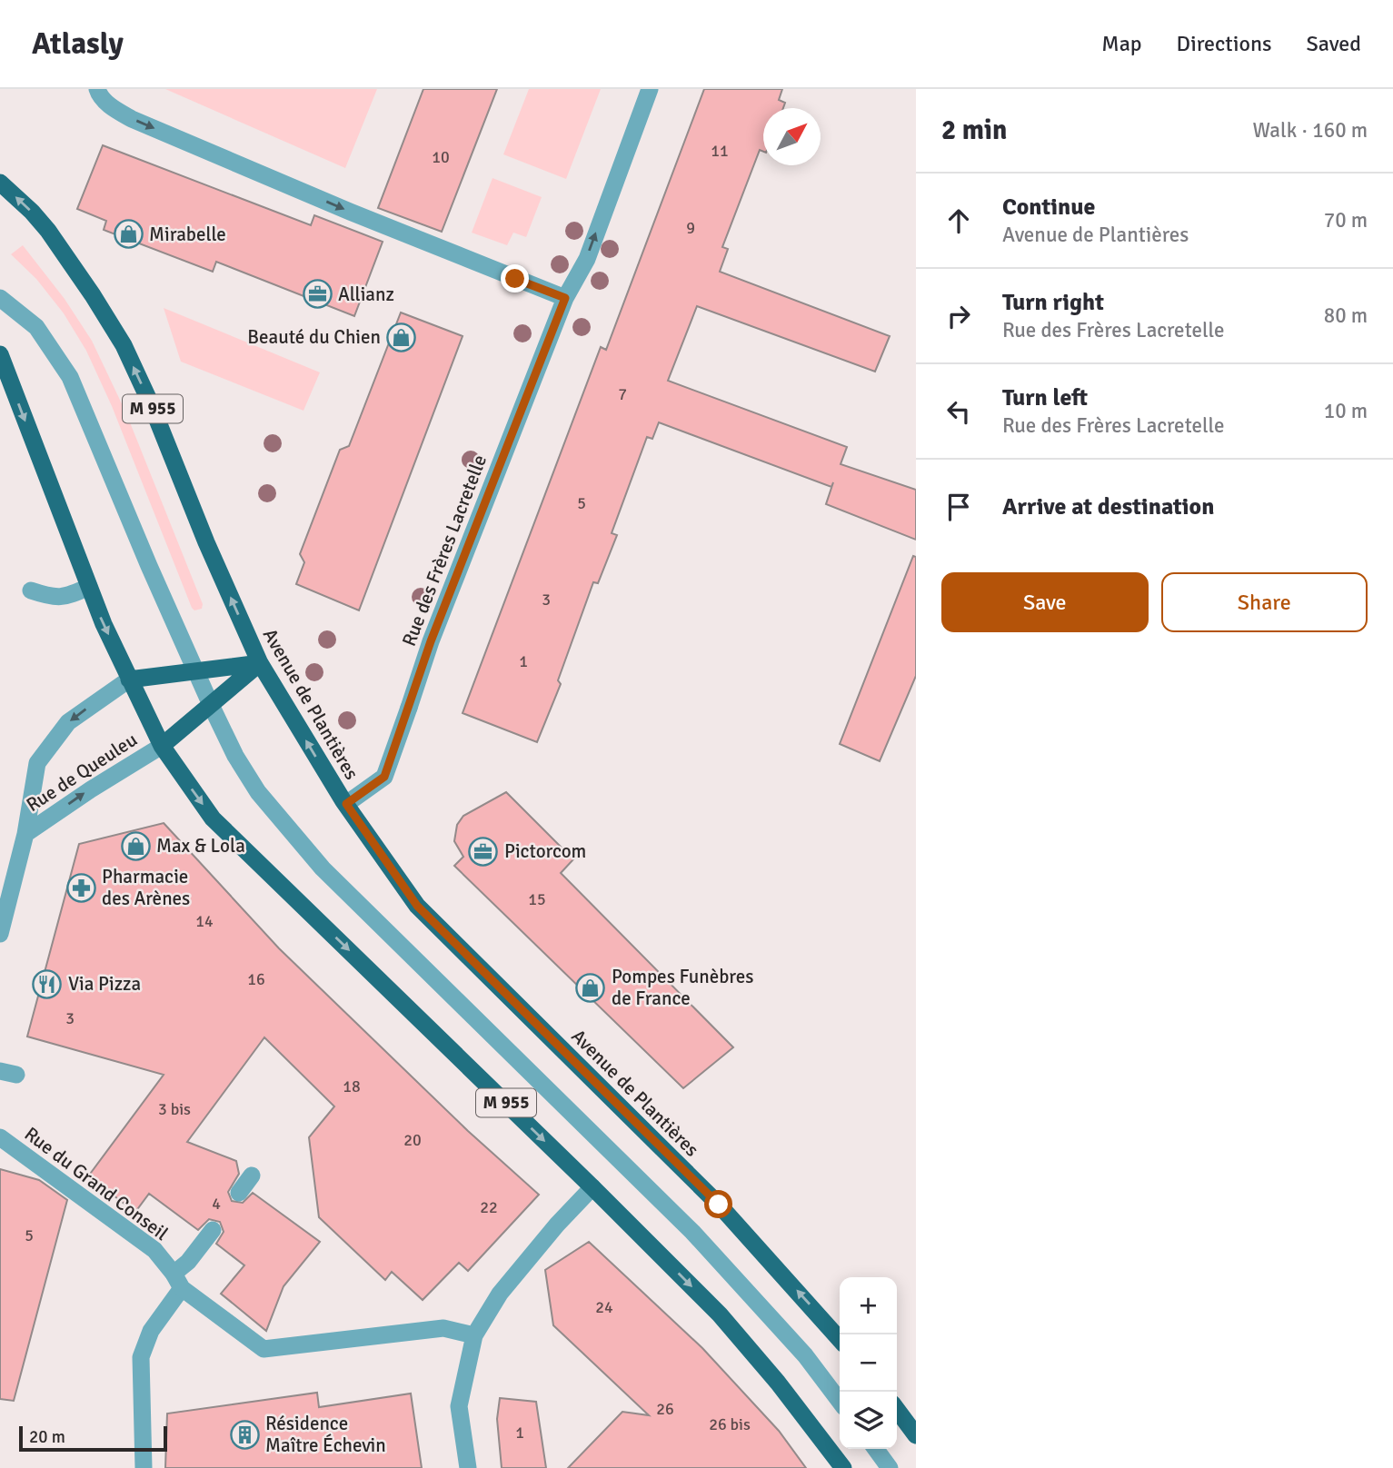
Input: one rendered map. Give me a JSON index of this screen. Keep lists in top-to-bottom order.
{
  "streets": {
    "main road": ["M 955", "Avenue de Plantières"],
    "street": ["Rue des Frères Lacretelle", "Rue de Queuleu", "Rue du Grand Conseil"]
  },
  "crossings": [
    ["M 955", "Rue de Queuleu"],
    ["Rue des Frères Lacretelle", "Avenue de Plantières"]
  ],
  "places": {
    "shop": [
      "Mirabelle",
      "Beauté du Chien",
      "Max & Lola",
      "Pompes Funèbres de France"
    ],
    "office": ["Allianz", "Pictorcom"],
    "pharmacy": ["Pharmacie des Arènes"],
    "restaurant": ["Via Pizza"],
    "building": ["Résidence Maître Échevin"]
  },
  "house_numbers": [
    "11",
    "10",
    "9",
    "7",
    "5",
    "3",
    "1",
    "15",
    "14",
    "16",
    "3",
    "18",
    "3 bis",
    "20",
    "4",
    "22",
    "5",
    "24",
    "26",
    "26 bis",
    "1"
  ],
  "scale_bar": "20 m",
  "north": "top right",
  "page": {
    "header": "Atlasly",
    "nav": ["Map", "Directions", "Saved"],
    "heading": ["2 min", "Walk · 160 m"],
    "list": [
      ["Continue", "Avenue de Plantières", "70 m"],
      ["Turn right", "Rue des Frères Lacretelle", "80 m"],
      ["Turn left", "Rue des Frères Lacretelle", "10 m"],
      "Arrive at destination"
    ],
    "buttons": ["Save", "Share"],
    "map_buttons": ["+", "−"],
    "scale": "20 m"
  }
}
